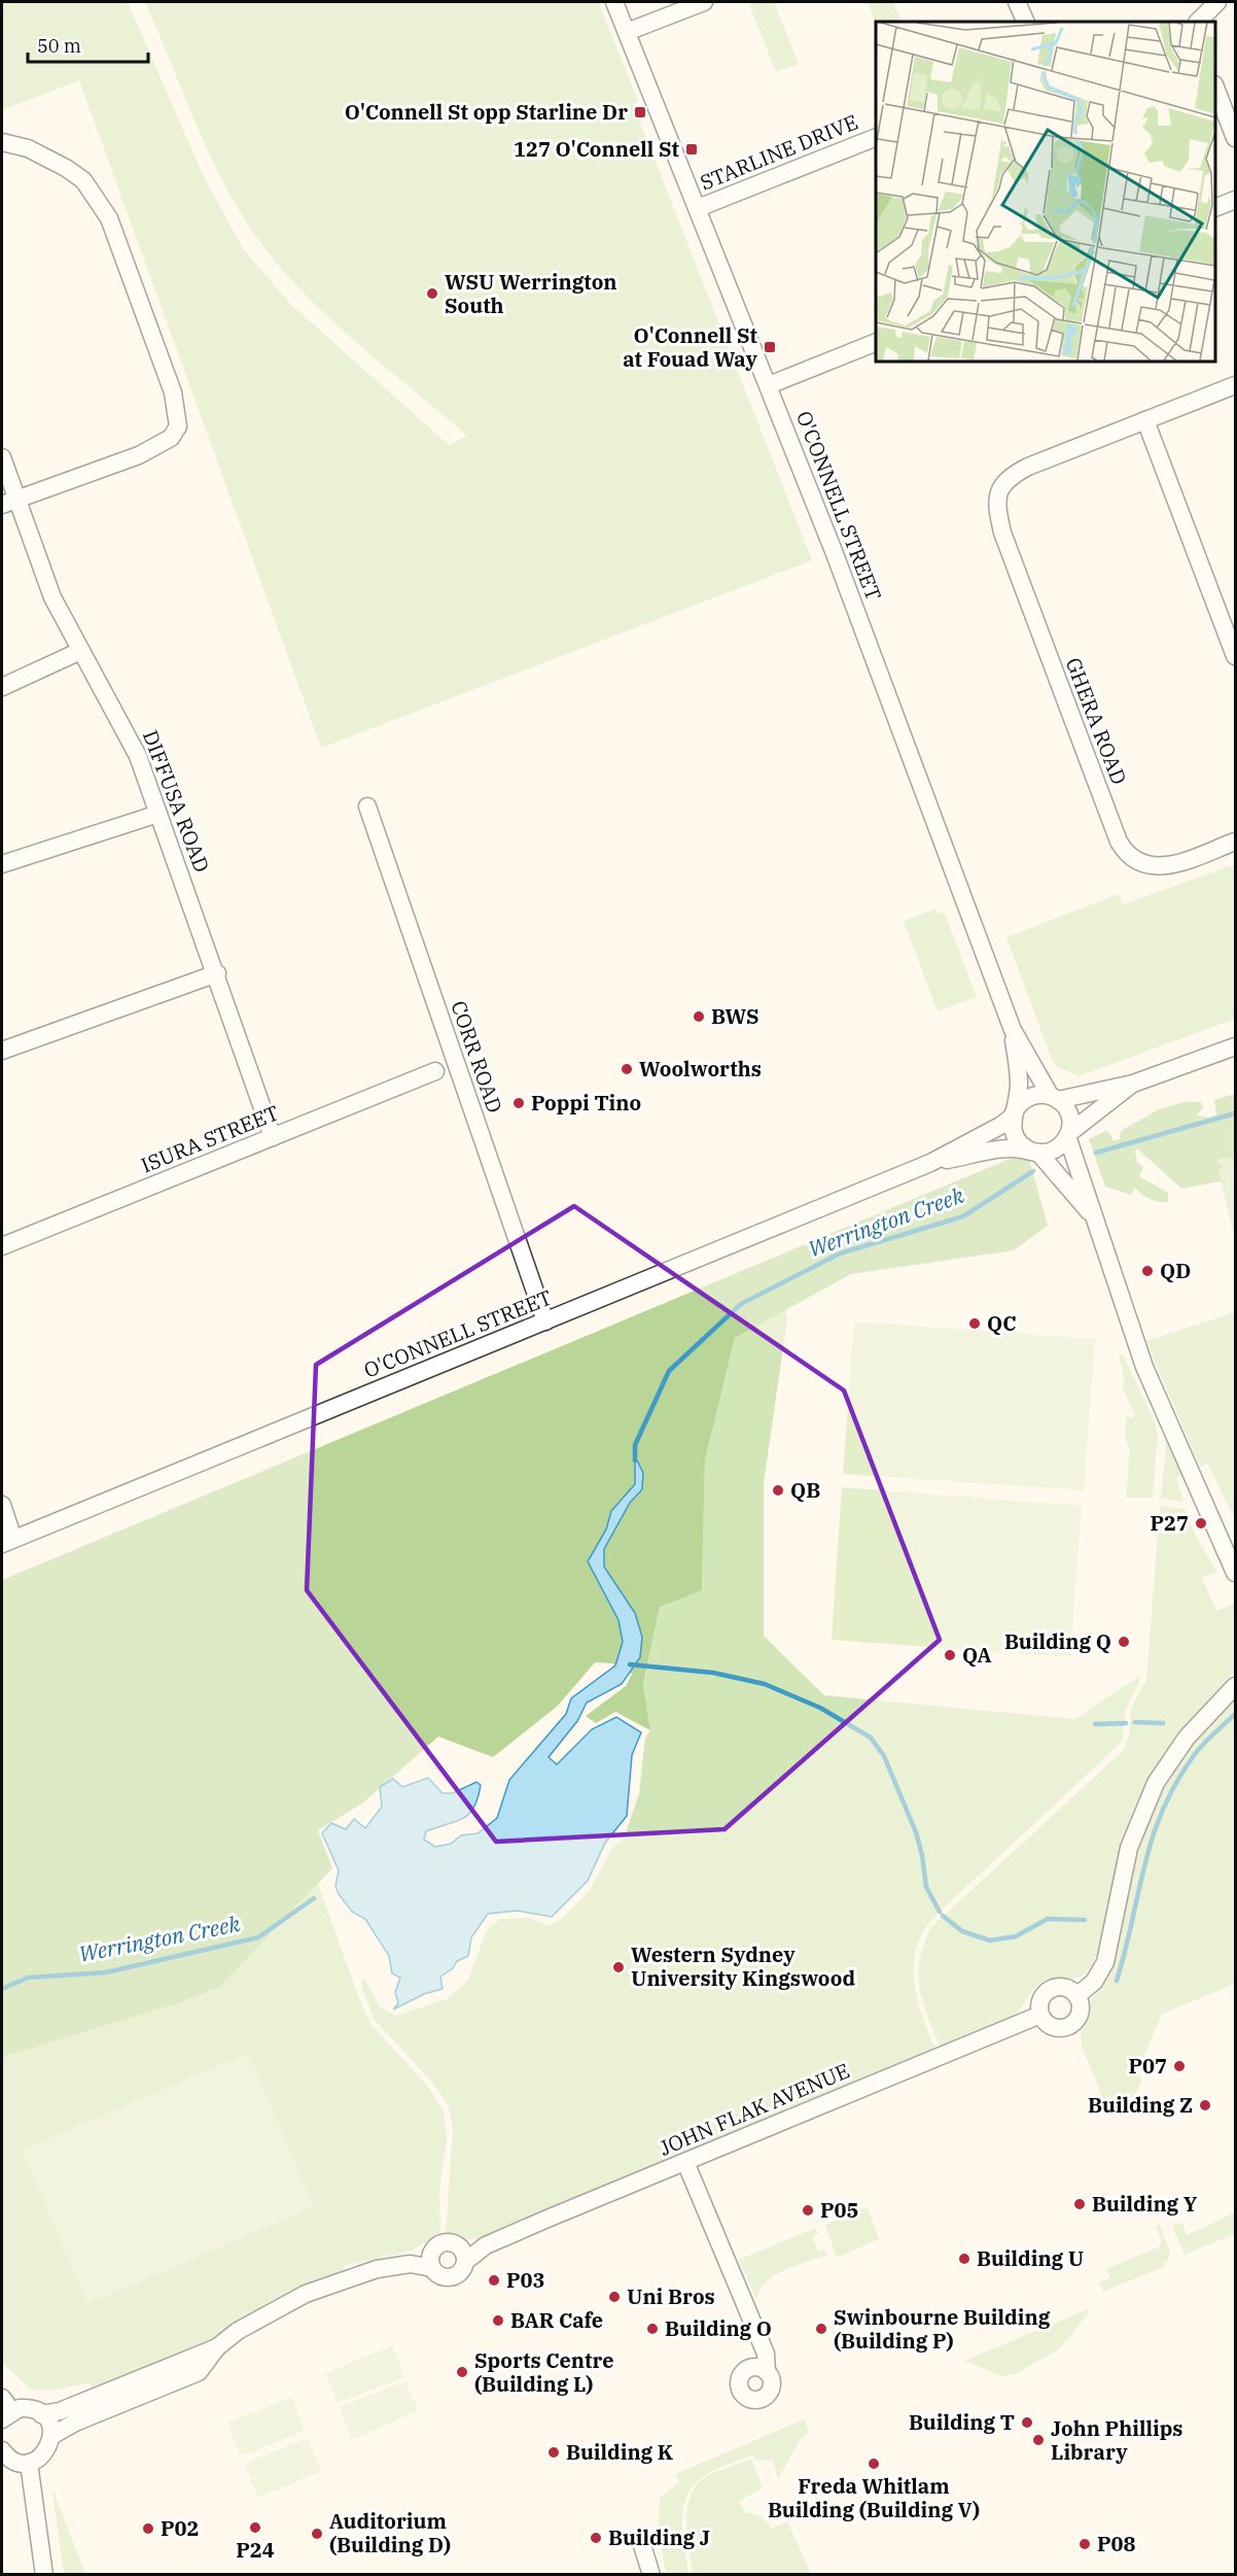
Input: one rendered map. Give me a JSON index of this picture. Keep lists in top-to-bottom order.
{
  "streets": {
    "street": [
      "STARLINE DRIVE",
      "O'CONNELL STREET",
      "GHERA ROAD",
      "DIFFUSA ROAD",
      "CORR ROAD",
      "ISURA STREET",
      "JOHN FLAK AVENUE"
    ]
  },
  "crossings": [
    ["STARLINE DRIVE", "O'CONNELL STREET"],
    ["O'CONNELL STREET", "CORR ROAD"],
    ["DIFFUSA ROAD", "ISURA STREET"]
  ],
  "water": ["Werrington Creek"],
  "places": {
    "transit": ["O'Connell St opp Starline Dr", "127 O'Connell St", "O'Connell St at Fouad Way"],
    "other": [
      "WSU Werrington South",
      "BWS",
      "Woolworths",
      "Poppi Tino",
      "QD",
      "QC",
      "QB",
      "P27",
      "Building Q",
      "QA",
      "Western Sydney University Kingswood",
      "P07",
      "Building Z",
      "Building Y",
      "P05",
      "Building U",
      "P03",
      "Uni Bros",
      "BAR Cafe",
      "Building O",
      "Swinbourne Building (Building P)",
      "Sports Centre (Building L)",
      "Building T",
      "John Phillips Library",
      "Building K",
      "Freda Whitlam Building (Building V)",
      "P24",
      "P02",
      "Auditorium (Building D)",
      "Building J",
      "P08"
    ]
  },
  "scale_bar": "50 m"
}
